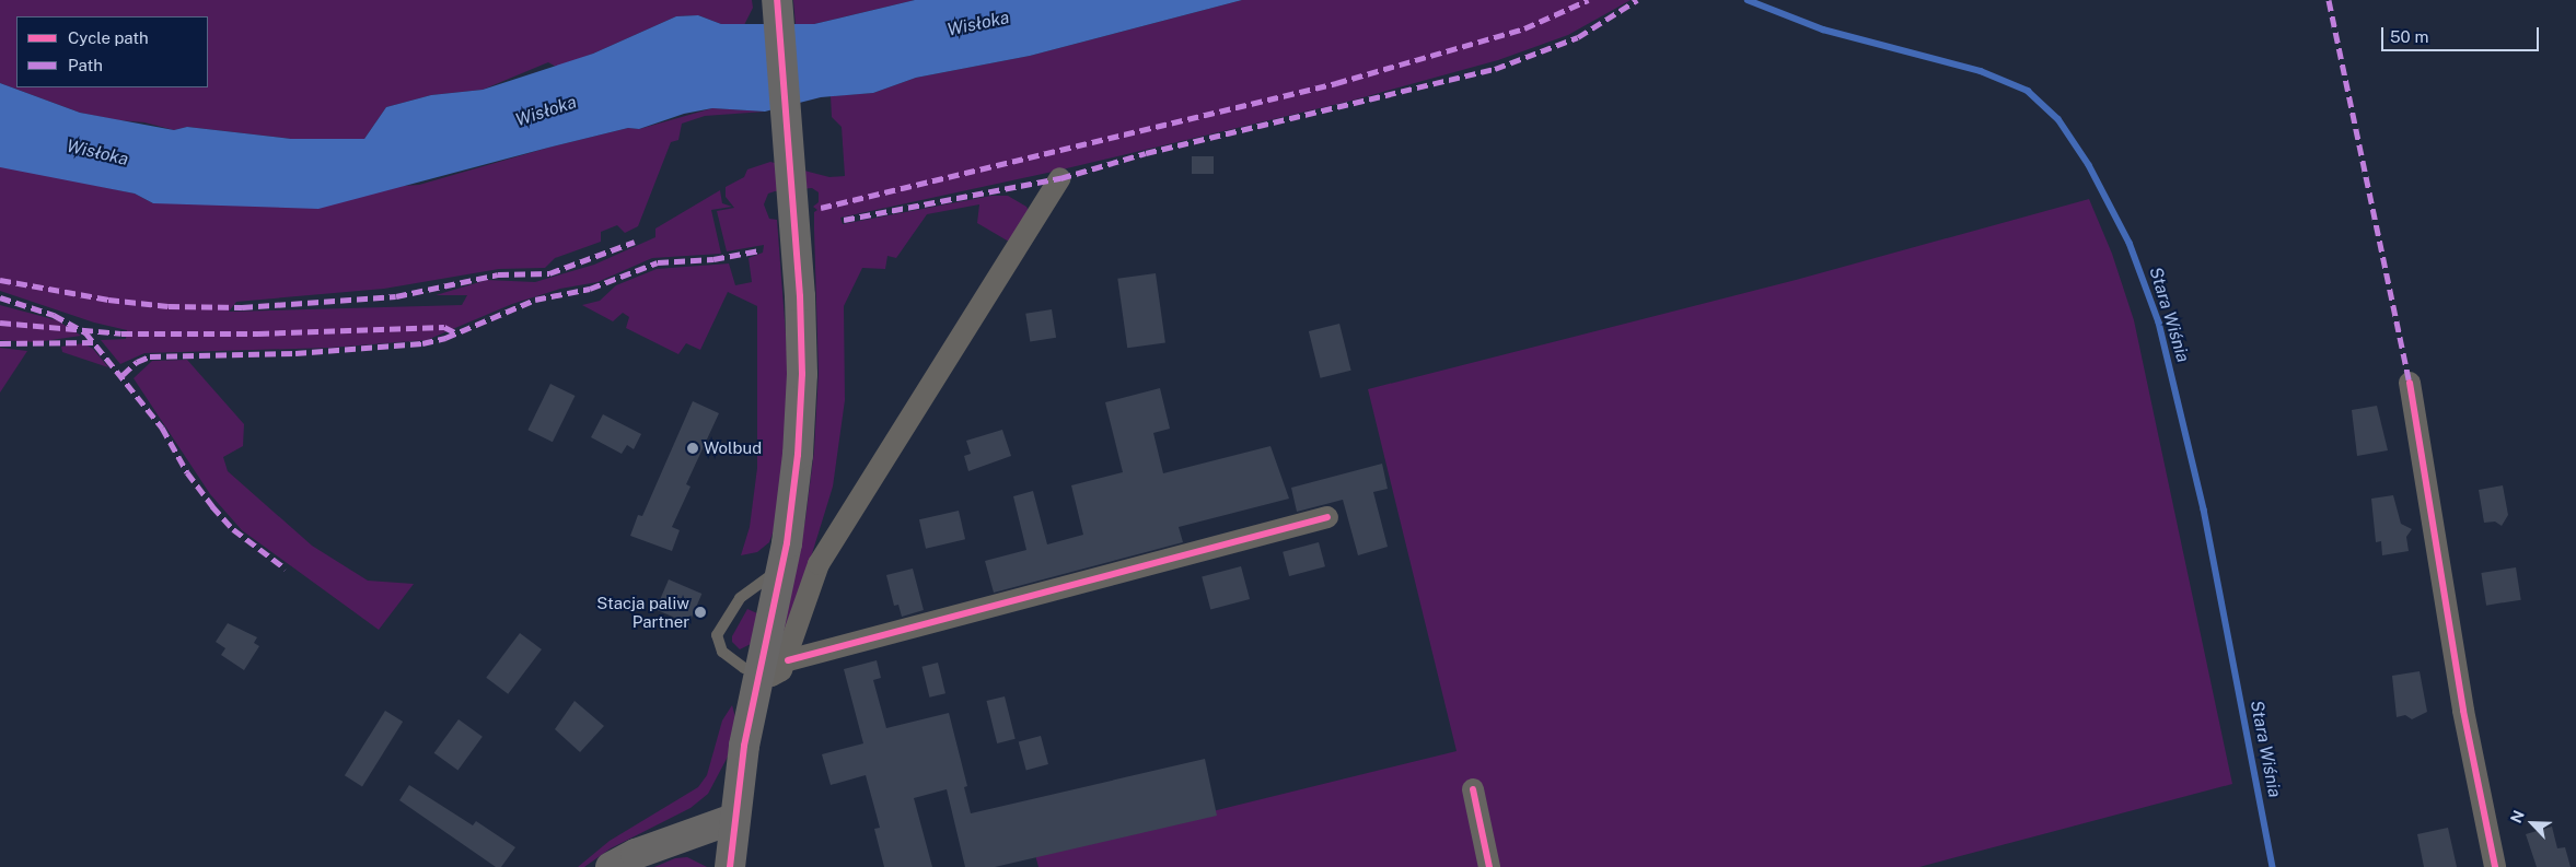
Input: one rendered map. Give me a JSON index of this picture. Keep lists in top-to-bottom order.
{
  "water": ["Wisłoka", "Stara Wiśnia"],
  "places": ["Wolbud", "Stacja paliw Partner"],
  "legend": ["Cycle path", "Path"],
  "scale_bar": "50 m",
  "north": "top left"
}
